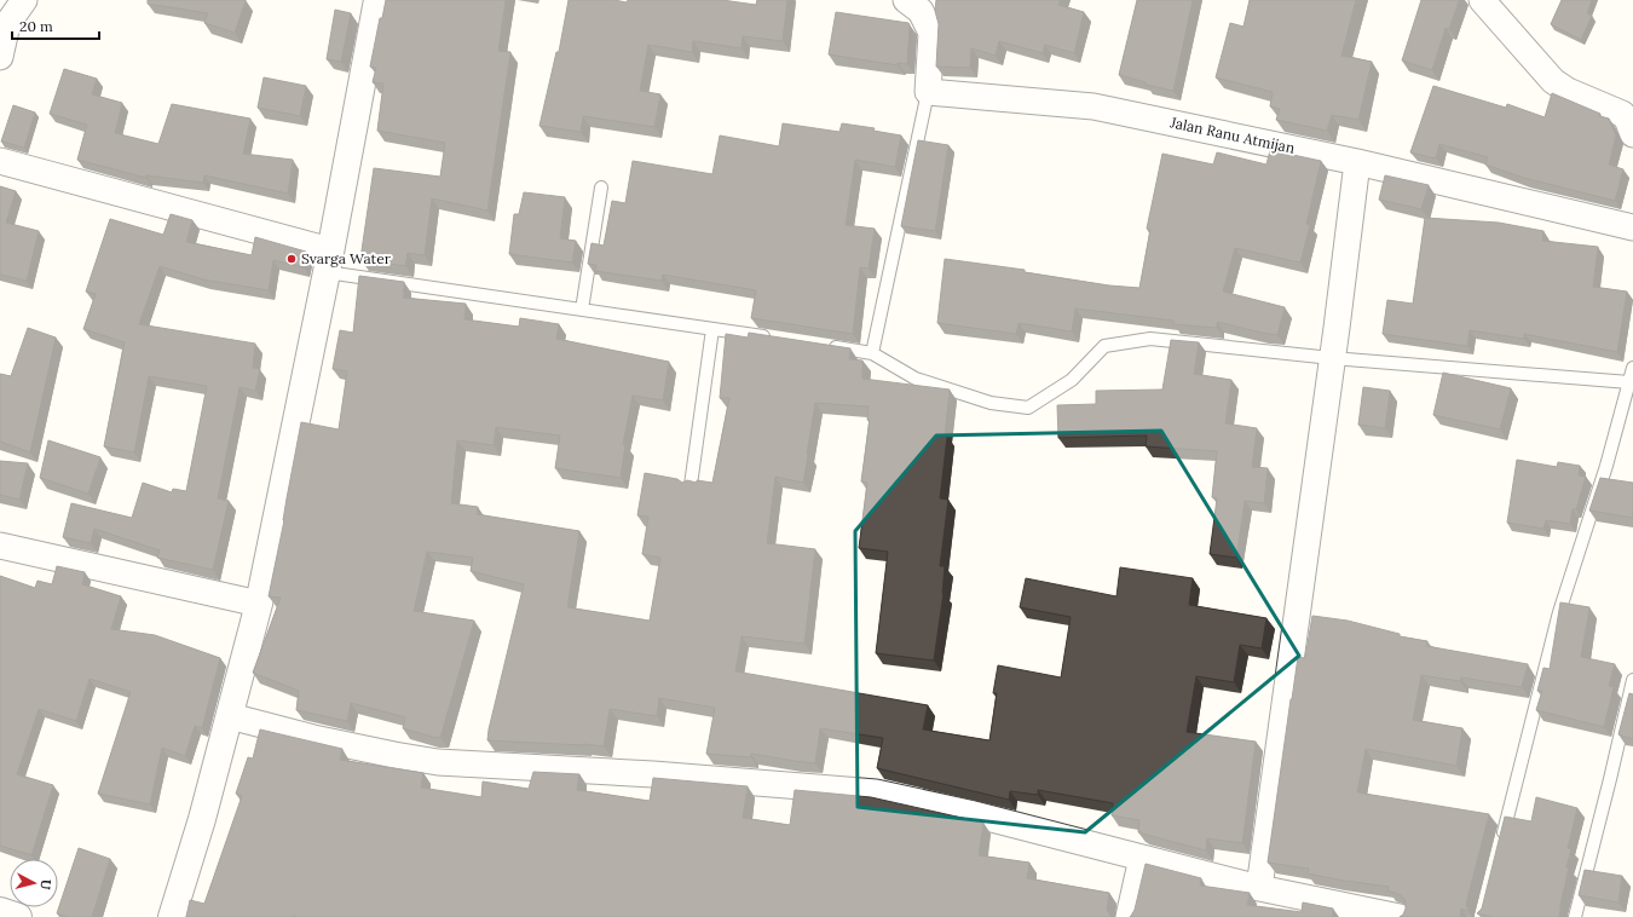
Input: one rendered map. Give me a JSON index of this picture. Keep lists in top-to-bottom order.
{
  "streets": {
    "street": ["Jalan Ranu Atmijan"]
  },
  "places": ["Svarga Water"],
  "scale_bar": "20 m",
  "north": "right"
}
